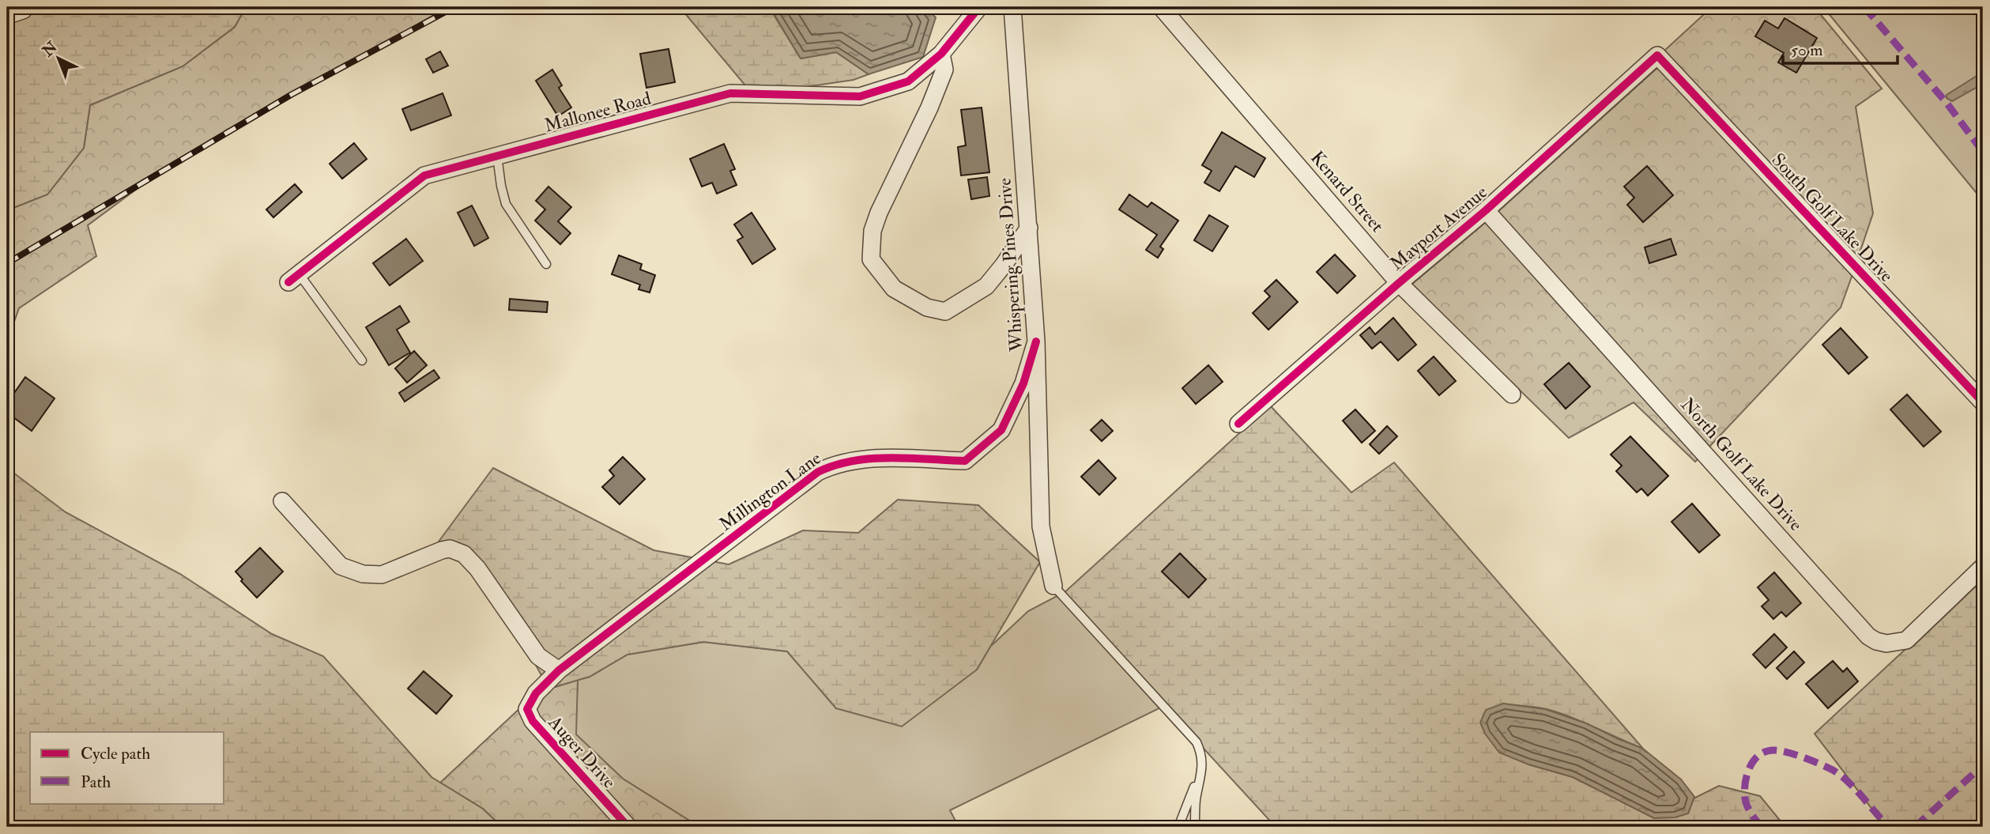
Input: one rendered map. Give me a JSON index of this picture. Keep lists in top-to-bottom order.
{
  "streets": {
    "street": [
      "Mallonee Road",
      "Kenard Street",
      "South Golf Lake Drive",
      "Mayport Avenue",
      "Whispering Pines Drive",
      "North Golf Lake Drive",
      "Millington Lane",
      "Auger Drive"
    ]
  },
  "crossings": [
    ["Kenard Street", "Mayport Avenue"],
    ["South Golf Lake Drive", "Mayport Avenue"],
    ["Mayport Avenue", "North Golf Lake Drive"],
    ["Whispering Pines Drive", "Millington Lane"],
    ["Millington Lane", "Auger Drive"]
  ],
  "legend": ["Cycle path", "Path"],
  "scale_bar": "50 m",
  "north": "top left"
}
